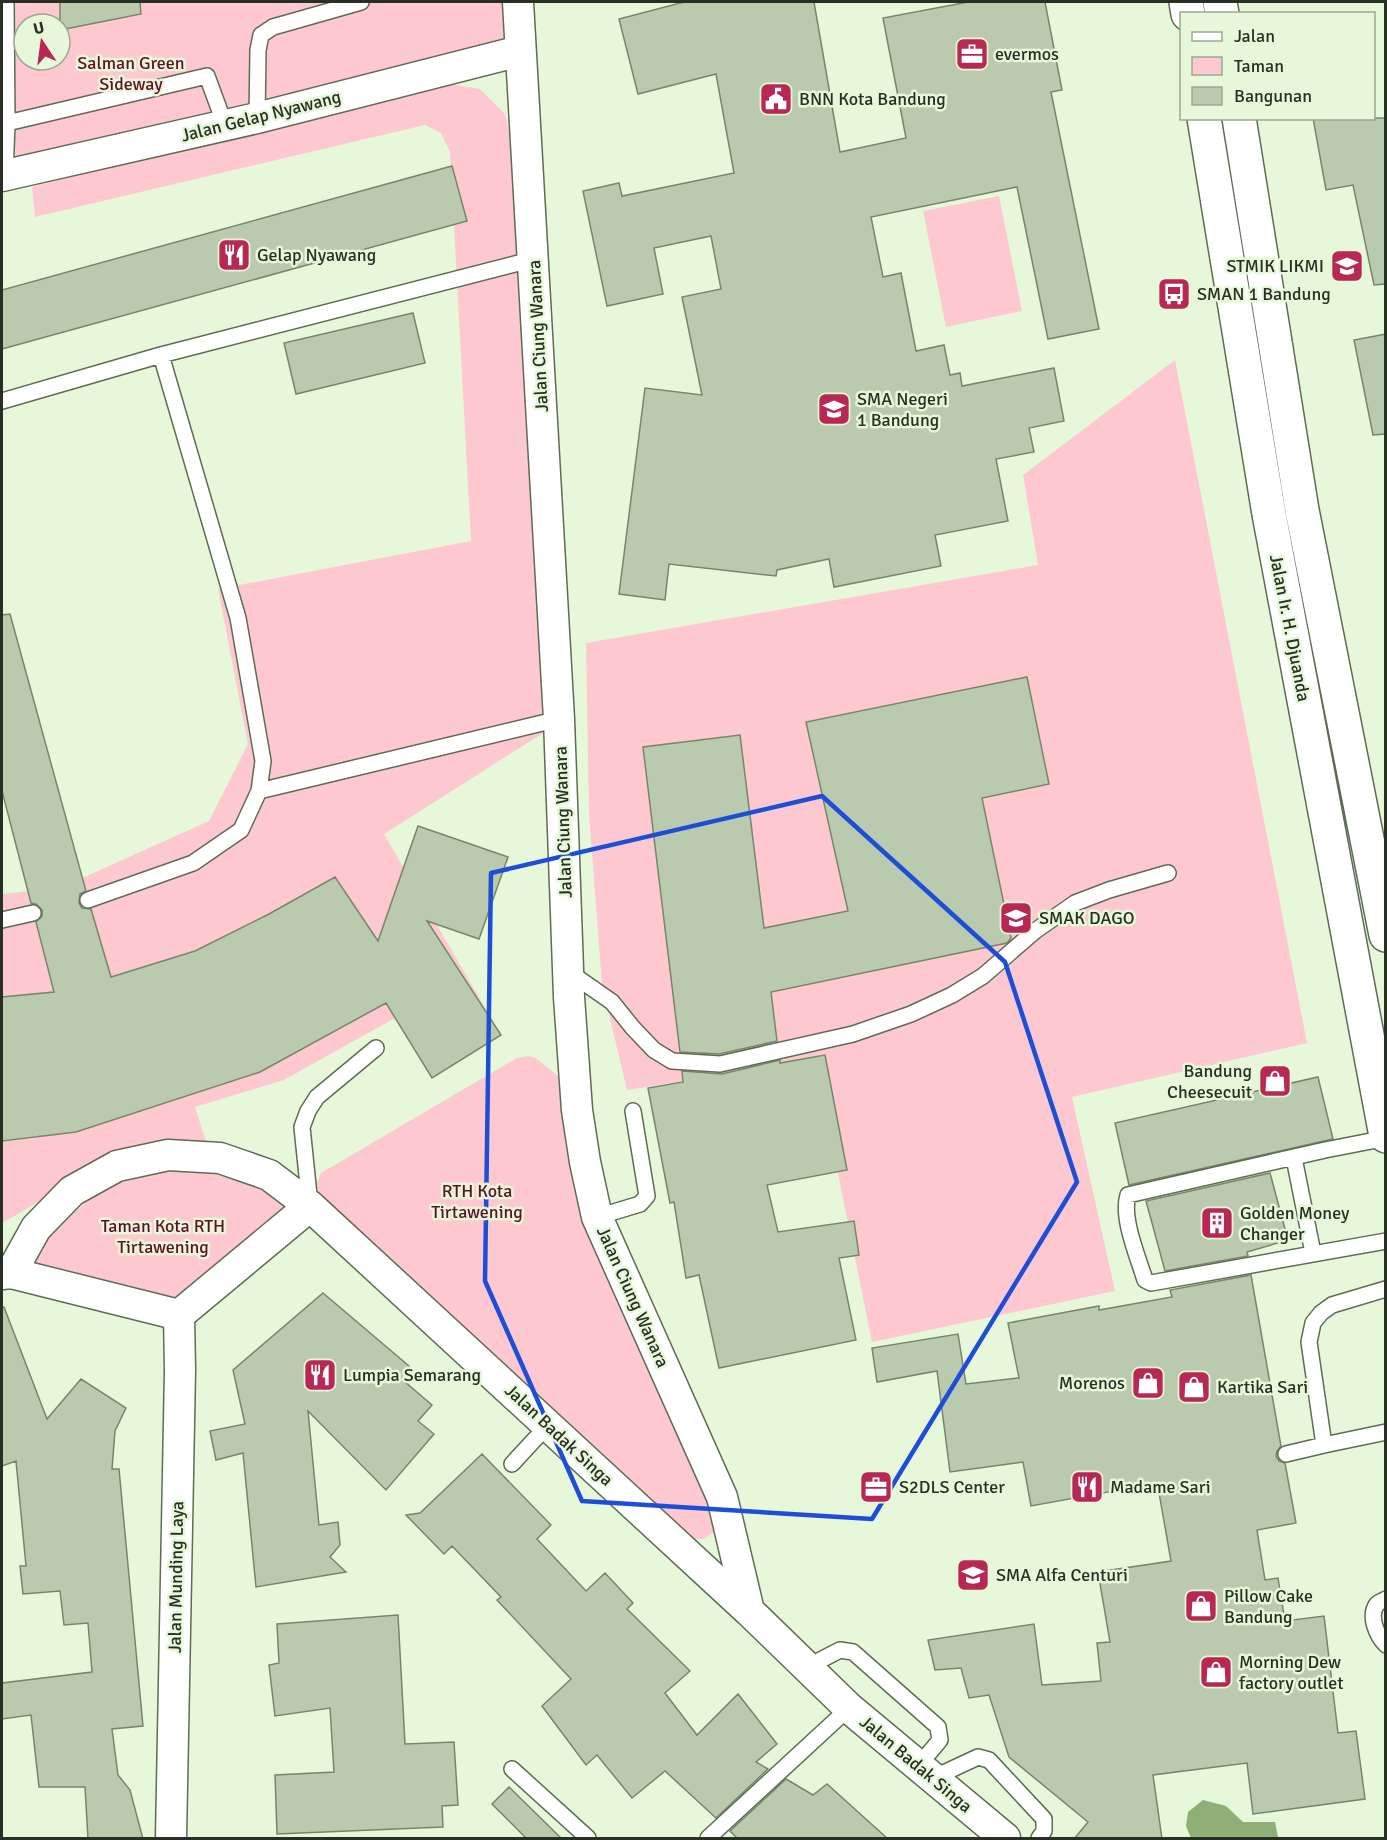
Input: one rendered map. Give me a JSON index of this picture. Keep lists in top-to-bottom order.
{
  "streets": {
    "main road": ["Jalan Ir. H. Djuanda"],
    "street": [
      "Jalan Gelap Nyawang",
      "Jalan Ciung Wanara",
      "Jalan Badak Singa",
      "Jalan Munding Laya"
    ]
  },
  "crossings": [
    ["Jalan Gelap Nyawang", "Jalan Ciung Wanara"],
    ["Jalan Ciung Wanara", "Jalan Badak Singa"]
  ],
  "parks": ["Salman Green Sideway", "RTH Kota Tirtawening", "Taman Kota RTH Tirtawening"],
  "places": {
    "office": ["evermos", "S2DLS Center"],
    "public building": ["BNN Kota Bandung"],
    "restaurant": ["Gelap Nyawang", "Lumpia Semarang", "Madame Sari"],
    "school or university": [
      "STMIK LIKMI",
      "SMA Negeri 1 Bandung",
      "SMAK DAGO",
      "SMA Alfa Centuri"
    ],
    "bus stop": ["SMAN 1 Bandung"],
    "shop": [
      "Bandung Cheesecuit",
      "Morenos",
      "Kartika Sari",
      "Pillow Cake Bandung",
      "Morning Dew factory outlet"
    ],
    "building": ["Golden Money Changer"]
  },
  "legend": ["Jalan", "Taman", "Bangunan"],
  "north": "top"
}
